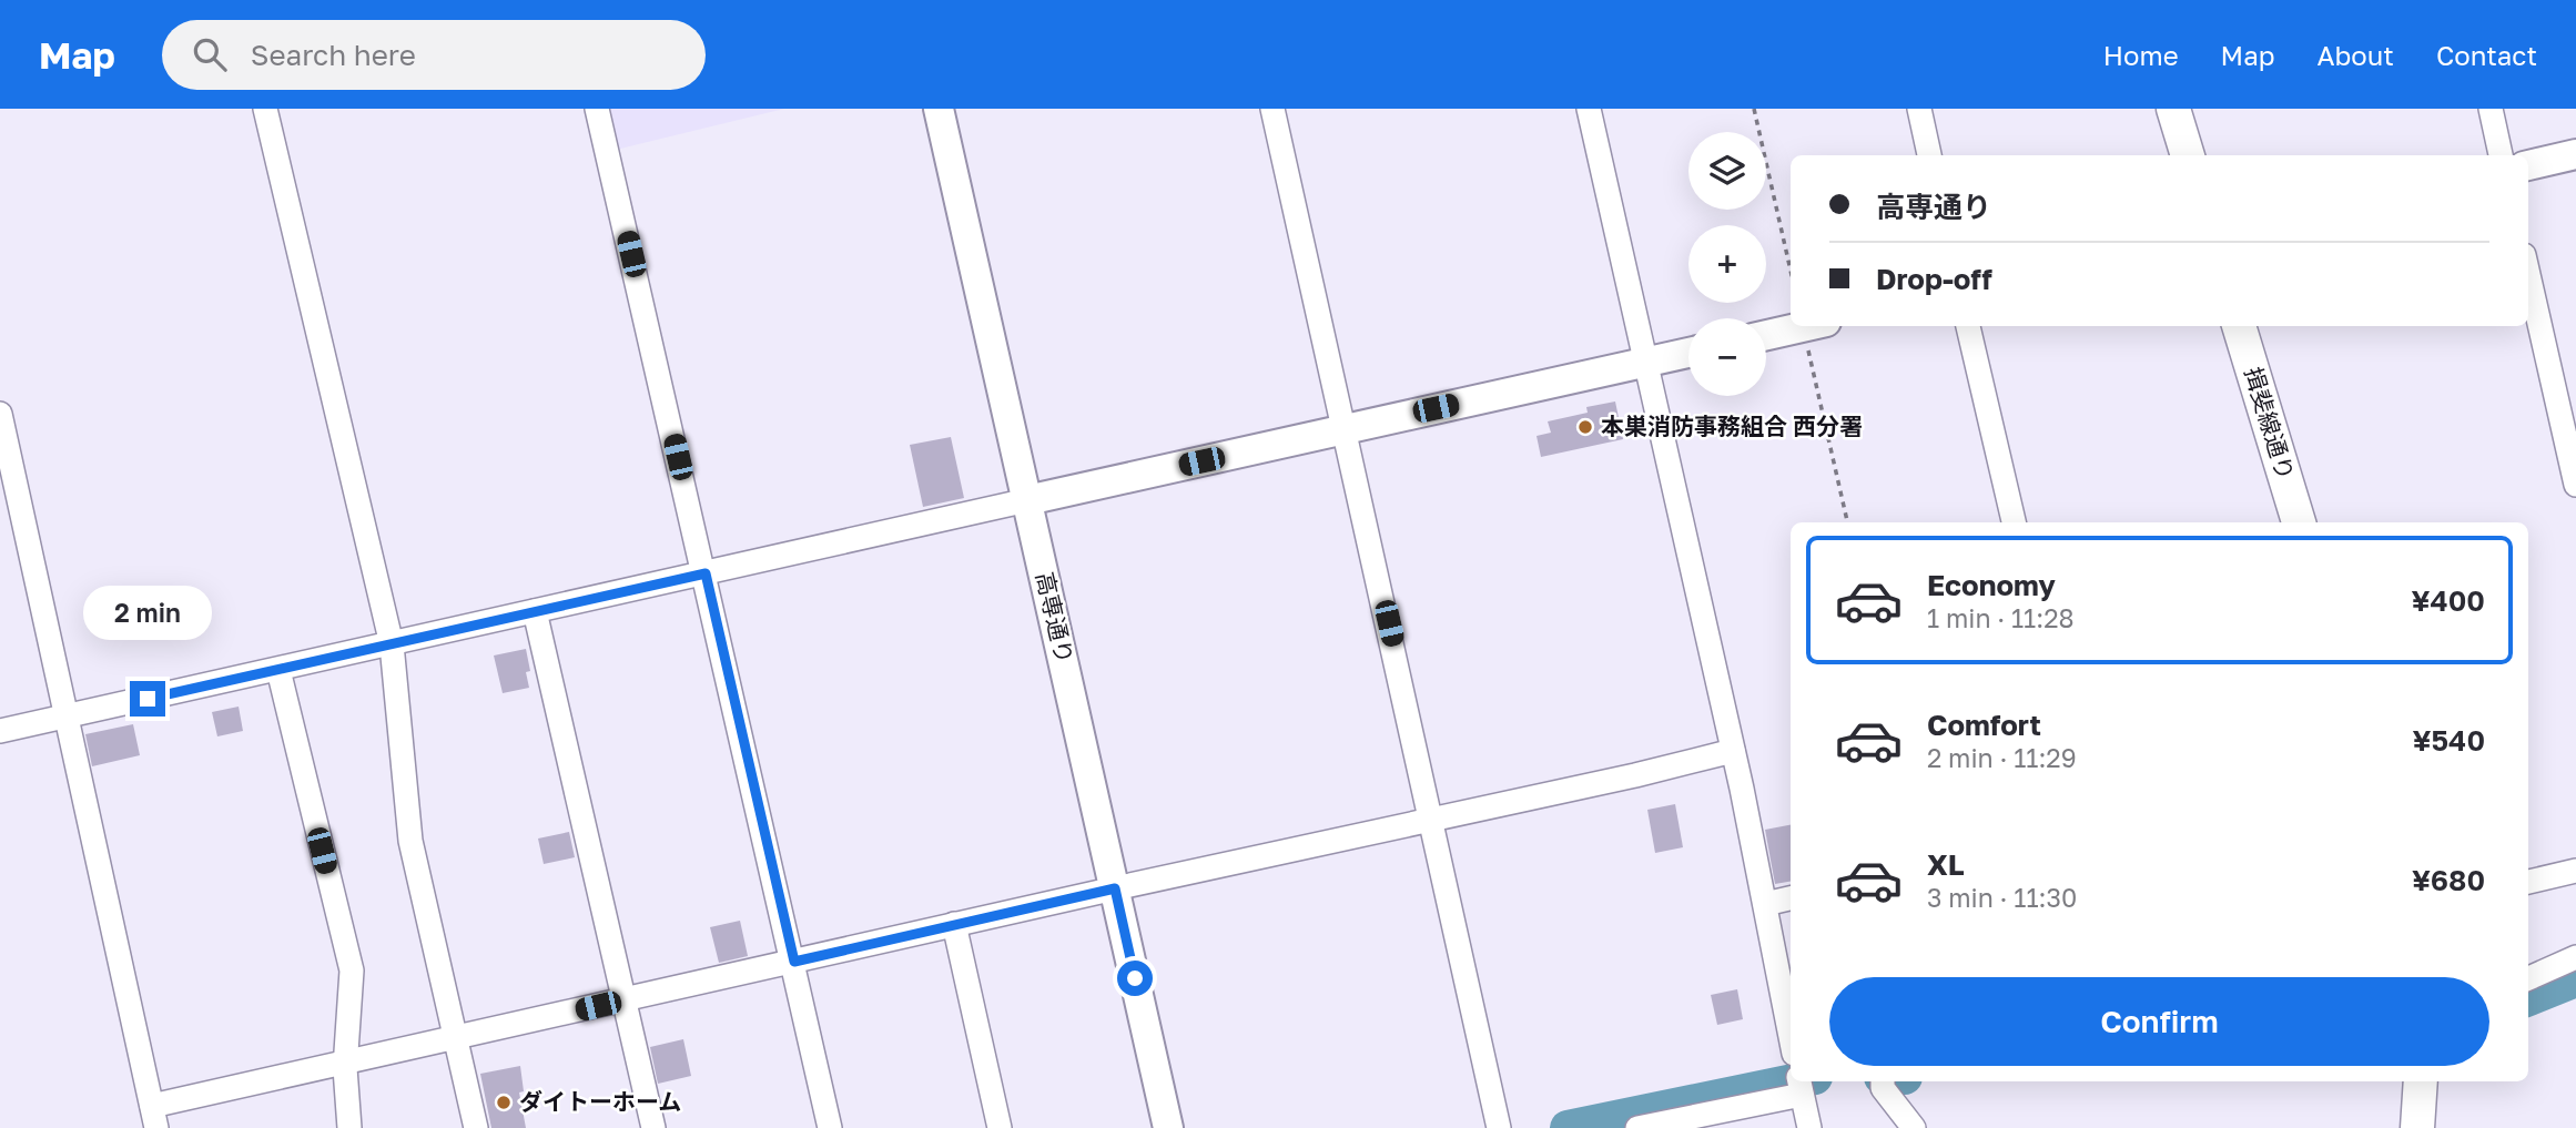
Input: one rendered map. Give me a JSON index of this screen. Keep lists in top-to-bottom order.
{
  "streets": {
    "main road": ["揖斐線通り"],
    "street": ["高専通り"]
  },
  "places": ["本巣消防事務組合 西分署", "ダイトーホーム"],
  "page": {
    "header": "Map",
    "search": "Search here",
    "nav": [
      "Home",
      "Map",
      "About",
      "Contact"
    ],
    "map_buttons": ["+", "−"],
    "banner": ["高専通り", "Drop-off"],
    "list": [
      {
        "name": "Economy",
        "note": "1 min · 11:28",
        "value": "¥400"
      },
      {
        "name": "Comfort",
        "note": "2 min · 11:29",
        "value": "¥540"
      },
      {
        "name": "XL",
        "note": "3 min · 11:30",
        "value": "¥680"
      }
    ],
    "bubble": "2 min",
    "buttons": "Confirm"
  }
}
